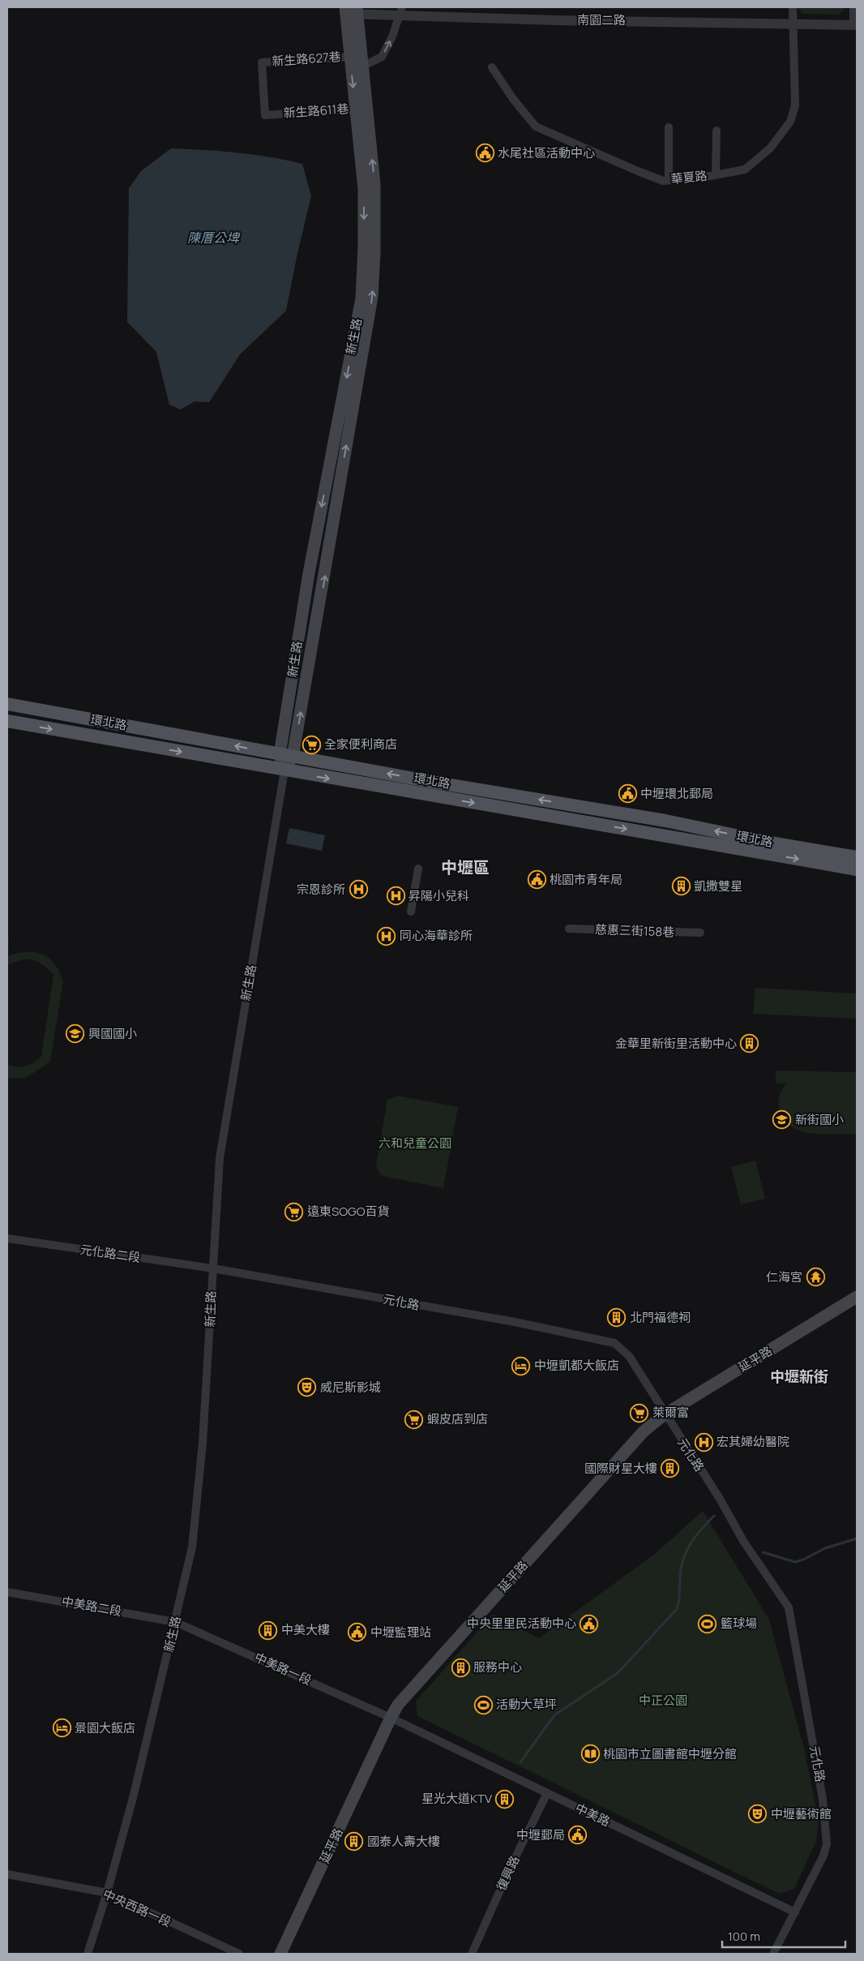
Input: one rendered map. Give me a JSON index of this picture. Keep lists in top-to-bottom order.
{
  "streets": {
    "main road": ["新生路", "環北路", "延平路"],
    "street": [
      "南園二路",
      "新生路627巷",
      "新生路611巷",
      "華夏路",
      "慈惠三街158巷",
      "元化路二段",
      "元化路",
      "中美路二段",
      "中美路一段",
      "中美路",
      "復興路",
      "中央西路一段"
    ]
  },
  "crossings": [
    ["南園二路", "華夏路"],
    ["南園二路", "新生路"],
    ["新生路627巷", "新生路611巷"],
    ["新生路627巷", "新生路"],
    ["新生路611巷", "新生路"],
    ["新生路", "環北路"],
    ["新生路", "元化路二段"],
    ["新生路", "元化路"],
    ["新生路", "中美路二段"],
    ["新生路", "中美路一段"],
    ["新生路", "中央西路一段"],
    ["元化路二段", "元化路"],
    ["元化路", "延平路"],
    ["元化路", "中美路"],
    ["延平路", "中美路一段"],
    ["延平路", "中美路"],
    ["中美路二段", "中美路一段"],
    ["中美路一段", "中美路"],
    ["中美路", "復興路"]
  ],
  "districts": ["中壢區", "中壢新街"],
  "water": ["陳厝公埤"],
  "parks": ["六和兒童公園", "中正公園"],
  "places": {
    "public building": [
      "水尾社區活動中心",
      "中壢環北郵局",
      "桃園市青年局",
      "中央里里民活動中心",
      "中壢監理站",
      "中壢郵局"
    ],
    "supermarket": [
      "全家便利商店",
      "遠東SOGO百貨",
      "萊爾富",
      "蝦皮店到店"
    ],
    "building": [
      "凱撒雙星",
      "金華里新街里活動中心",
      "北門福德祠",
      "國際財星大樓",
      "中美大樓",
      "服務中心",
      "星光大道KTV",
      "國泰人壽大樓"
    ],
    "hospital": [
      "宗恩診所",
      "昇陽小兒科",
      "同心海華診所",
      "宏其婦幼醫院"
    ],
    "school or university": ["興國國小", "新街國小"],
    "temple": ["仁海宮"],
    "hotel": ["中壢凱都大飯店", "景園大飯店"],
    "theatre": ["威尼斯影城", "中壢藝術館"],
    "sports": ["籃球場", "活動大草坪"],
    "library": ["桃園市立圖書館中壢分館"]
  },
  "scale_bar": "100 m"
}
